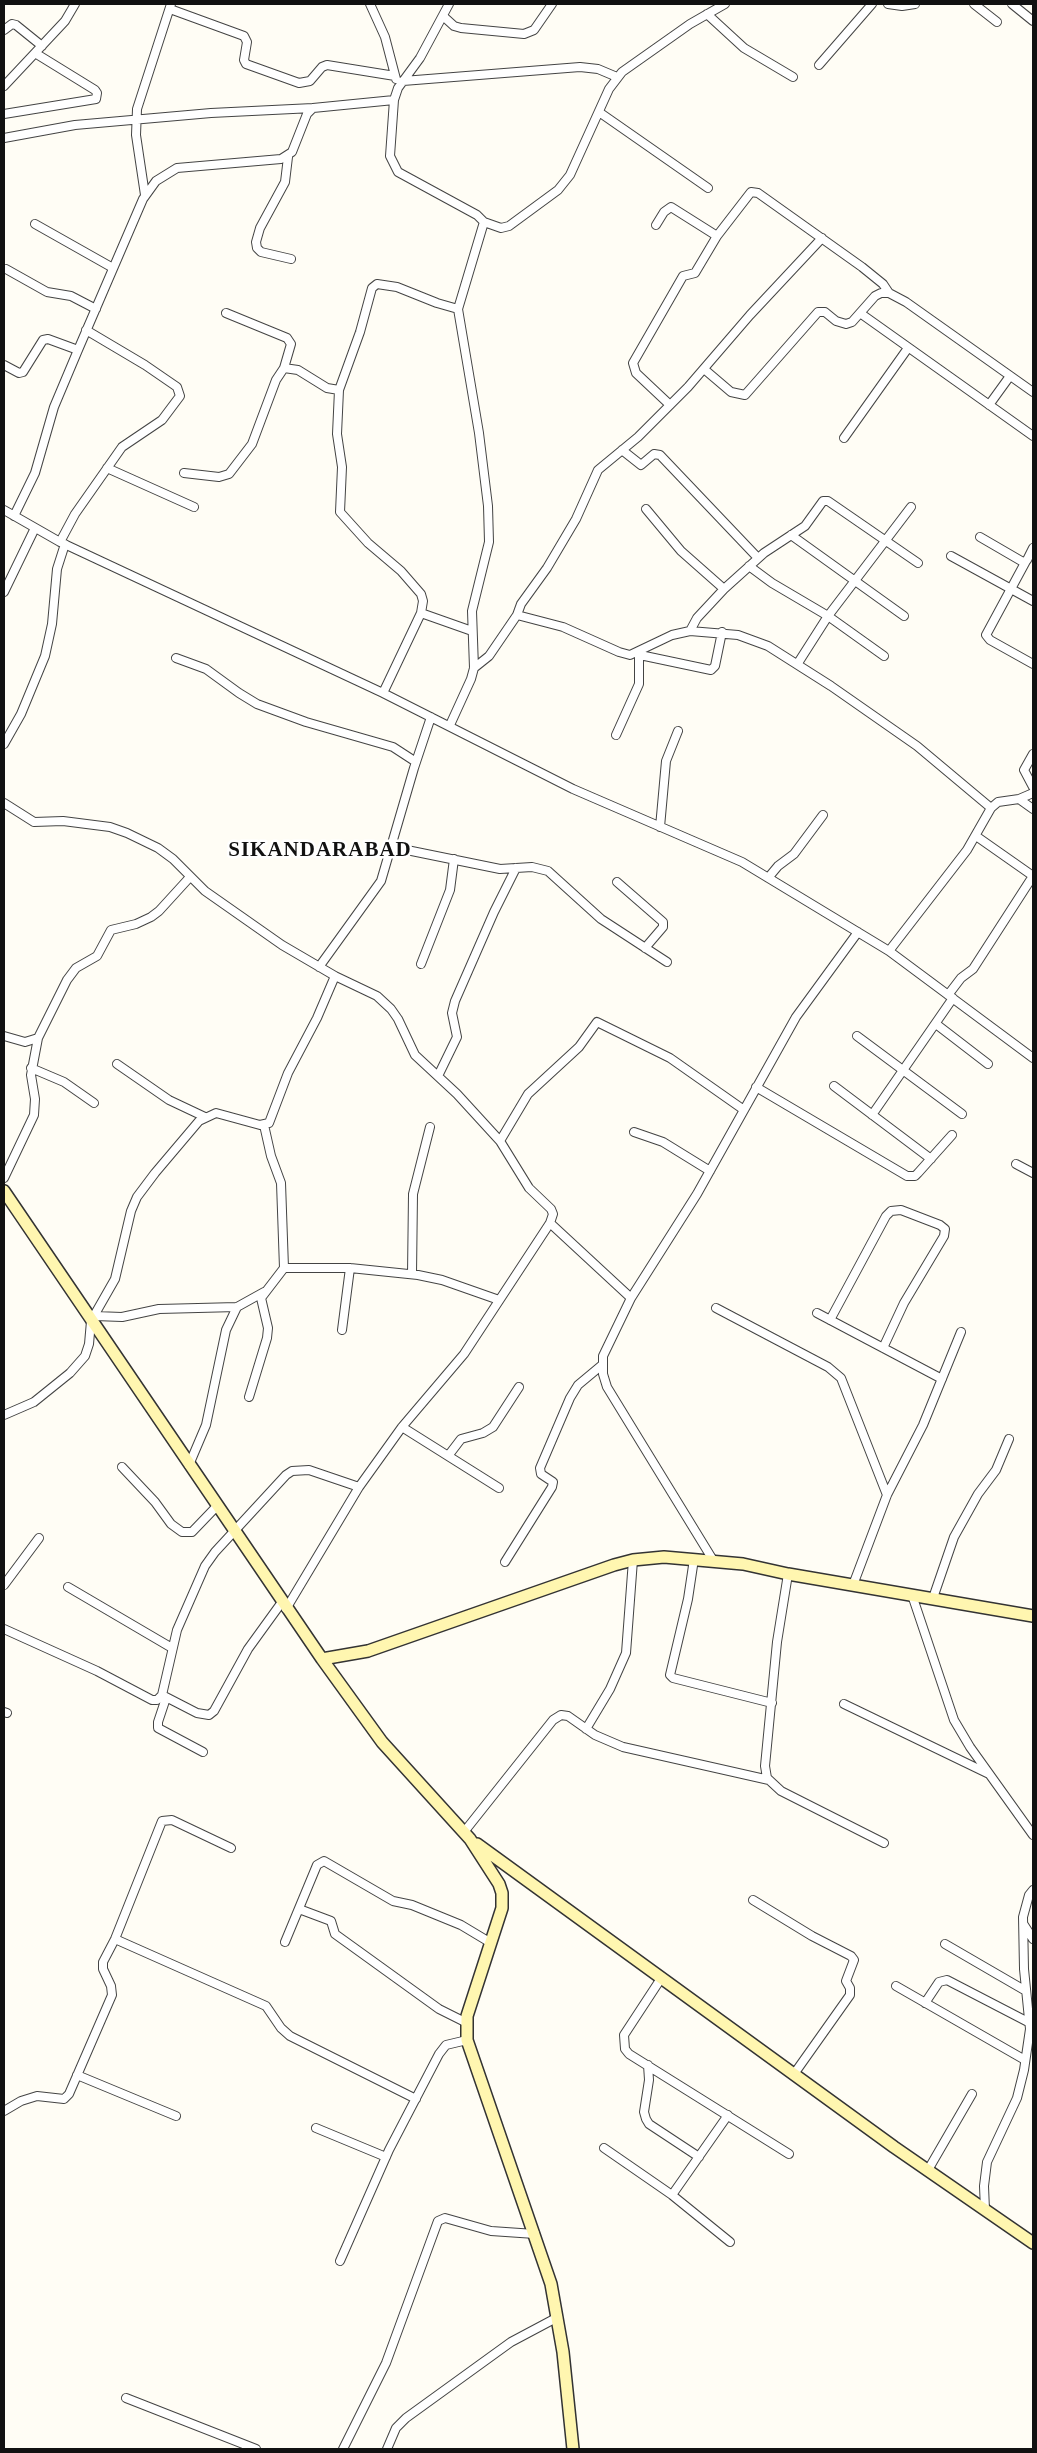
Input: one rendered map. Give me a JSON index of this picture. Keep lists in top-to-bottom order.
{
  "districts": ["SIKANDARABAD"]
}
